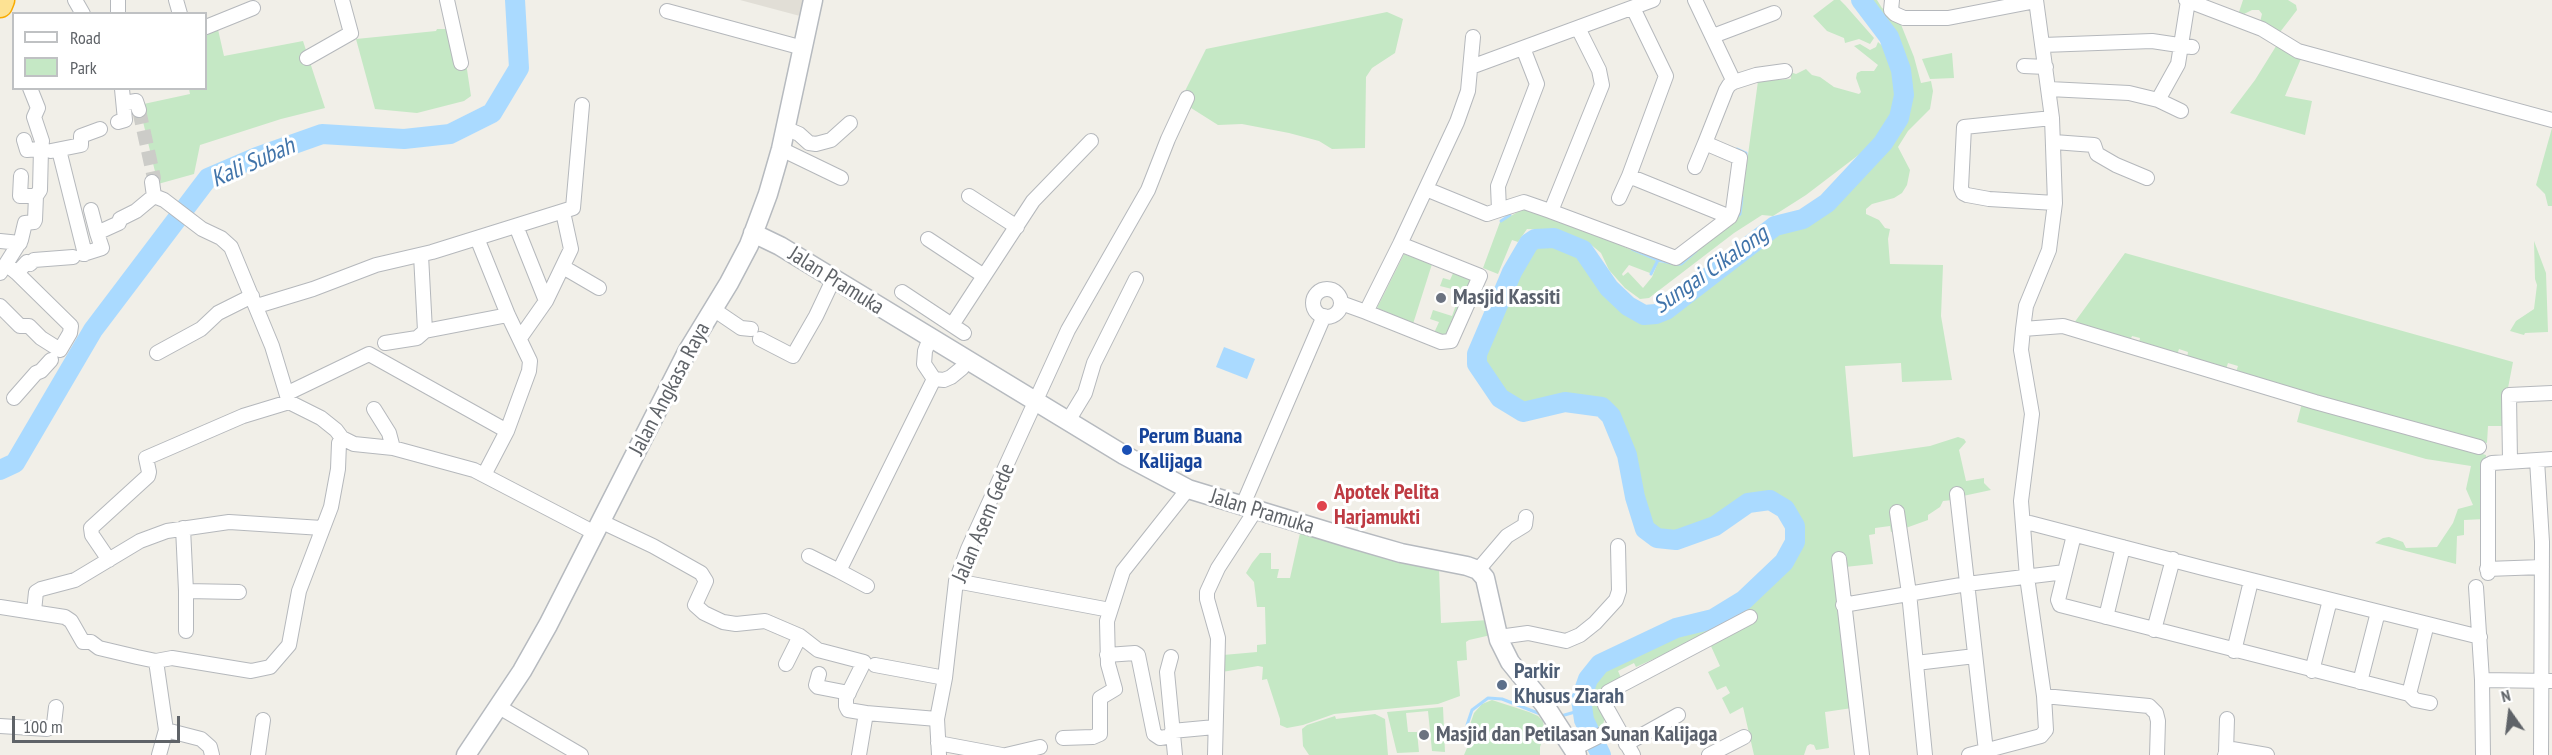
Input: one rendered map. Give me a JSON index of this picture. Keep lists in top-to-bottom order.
{
  "streets": {
    "street": ["Jalan Pramuka", "Jalan Angkasa Raya", "Jalan Asem Gede"]
  },
  "crossings": [
    ["Jalan Pramuka", "Jalan Angkasa Raya"],
    ["Jalan Pramuka", "Jalan Asem Gede"]
  ],
  "water": ["Kali Subah", "Sungai Cikalong"],
  "places": [
    "Masjid Kassiti",
    "Perum Buana Kalijaga",
    "Apotek Pelita Harjamukti",
    "Parkir Khusus Ziarah",
    "Masjid dan Petilasan Sunan Kalijaga"
  ],
  "legend": ["Road", "Park"],
  "scale_bar": "100 m",
  "north": "top"
}
